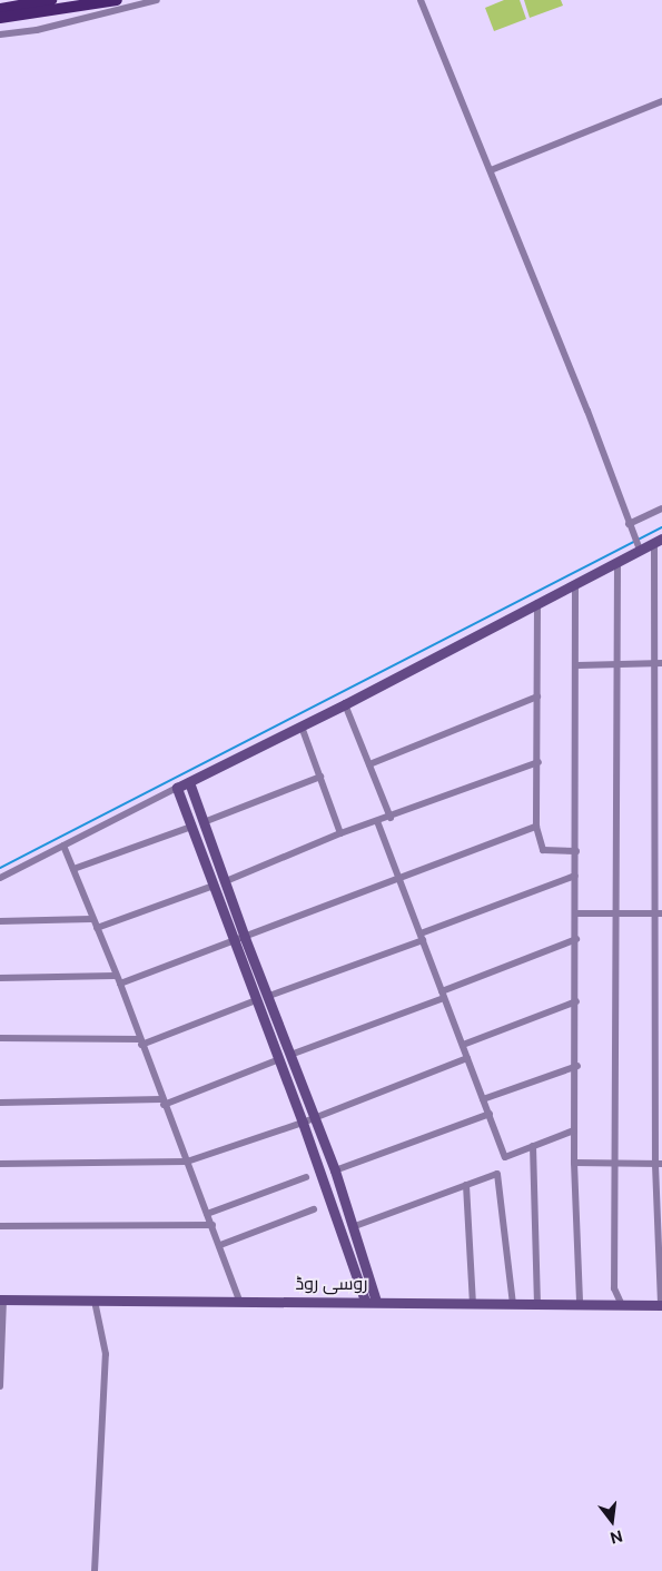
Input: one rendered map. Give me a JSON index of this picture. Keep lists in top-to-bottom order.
{
  "streets": {
    "street": ["روسی روڈ"]
  },
  "north": "bottom"
}
